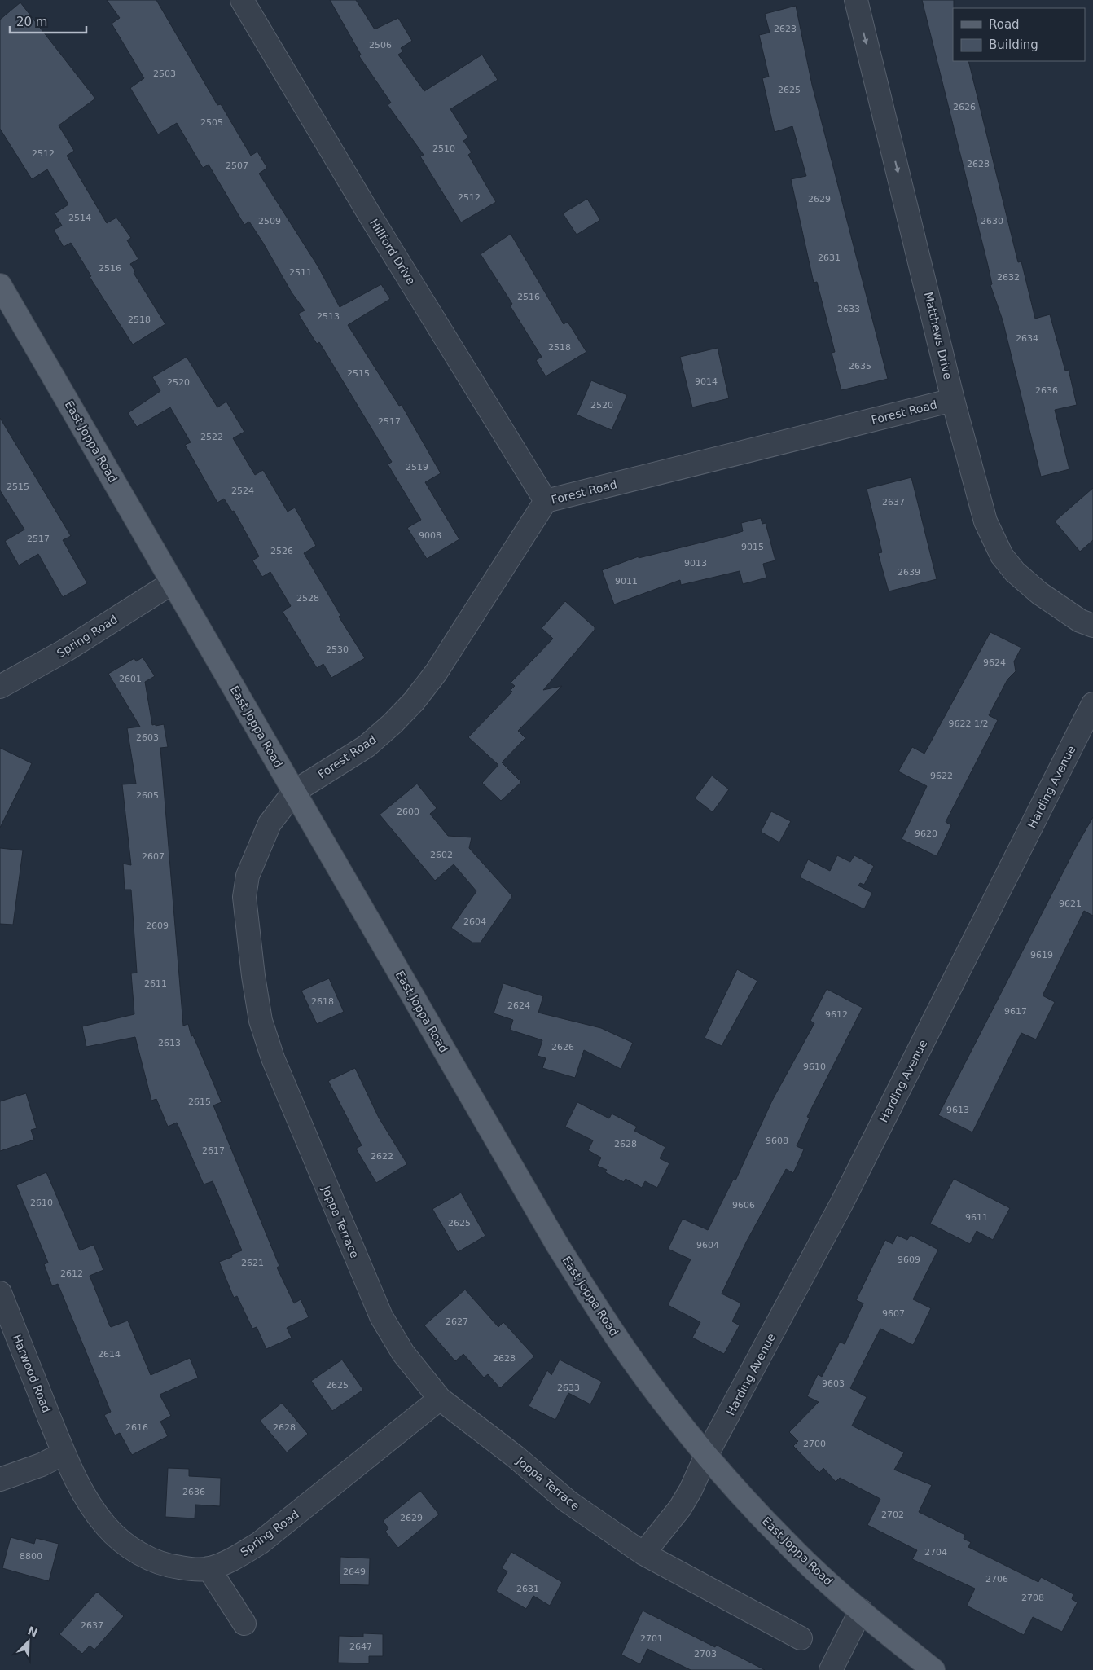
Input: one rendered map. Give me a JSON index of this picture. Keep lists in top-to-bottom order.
{
  "streets": {
    "main road": ["East Joppa Road"],
    "street": [
      "Hillford Drive",
      "Matthews Drive",
      "Forest Road",
      "Spring Road",
      "Harding Avenue",
      "Joppa Terrace",
      "Harwood Road"
    ]
  },
  "crossings": [
    ["Hillford Drive", "Forest Road"],
    ["Matthews Drive", "Forest Road"],
    ["Forest Road", "East Joppa Road"],
    ["Forest Road", "Joppa Terrace"],
    ["East Joppa Road", "Spring Road"],
    ["East Joppa Road", "Harding Avenue"],
    ["East Joppa Road", "Joppa Terrace"],
    ["Spring Road", "Joppa Terrace"],
    ["Spring Road", "Harwood Road"]
  ],
  "one_way": ["Matthews Drive"],
  "house_numbers": [
    "2623",
    "2506",
    "2503",
    "2625",
    "2626",
    "2505",
    "2510",
    "2512",
    "2628",
    "2507",
    "2512",
    "2629",
    "2514",
    "2509",
    "2630",
    "2631",
    "2516",
    "2511",
    "2632",
    "2516",
    "2633",
    "2513",
    "2518",
    "2634",
    "2518",
    "2635",
    "2515",
    "9014",
    "2520",
    "2636",
    "2520",
    "2517",
    "2522",
    "2519",
    "2515",
    "2524",
    "2637",
    "9008",
    "2517",
    "9015",
    "2526",
    "9013",
    "2639",
    "9011",
    "2528",
    "2530",
    "9624",
    "2601",
    "9622 1/2",
    "2603",
    "9622",
    "2605",
    "2600",
    "9620",
    "2602",
    "2607",
    "9621",
    "2604",
    "2609",
    "9619",
    "2611",
    "2618",
    "2624",
    "9617",
    "9612",
    "2613",
    "2626",
    "9610",
    "2615",
    "9613",
    "9608",
    "2628",
    "2617",
    "2622",
    "2610",
    "9606",
    "9611",
    "2625",
    "9604",
    "9609",
    "2621",
    "2612",
    "9607",
    "2627",
    "2614",
    "2628",
    "9603",
    "2625",
    "2633",
    "2616",
    "2628",
    "2700",
    "2636",
    "2702",
    "2629",
    "2704",
    "8800",
    "2649",
    "2706",
    "2631",
    "2708",
    "2637",
    "2701",
    "2647",
    "2703"
  ],
  "legend": ["Road", "Building"],
  "scale_bar": "20 m",
  "north": "top right"
}
